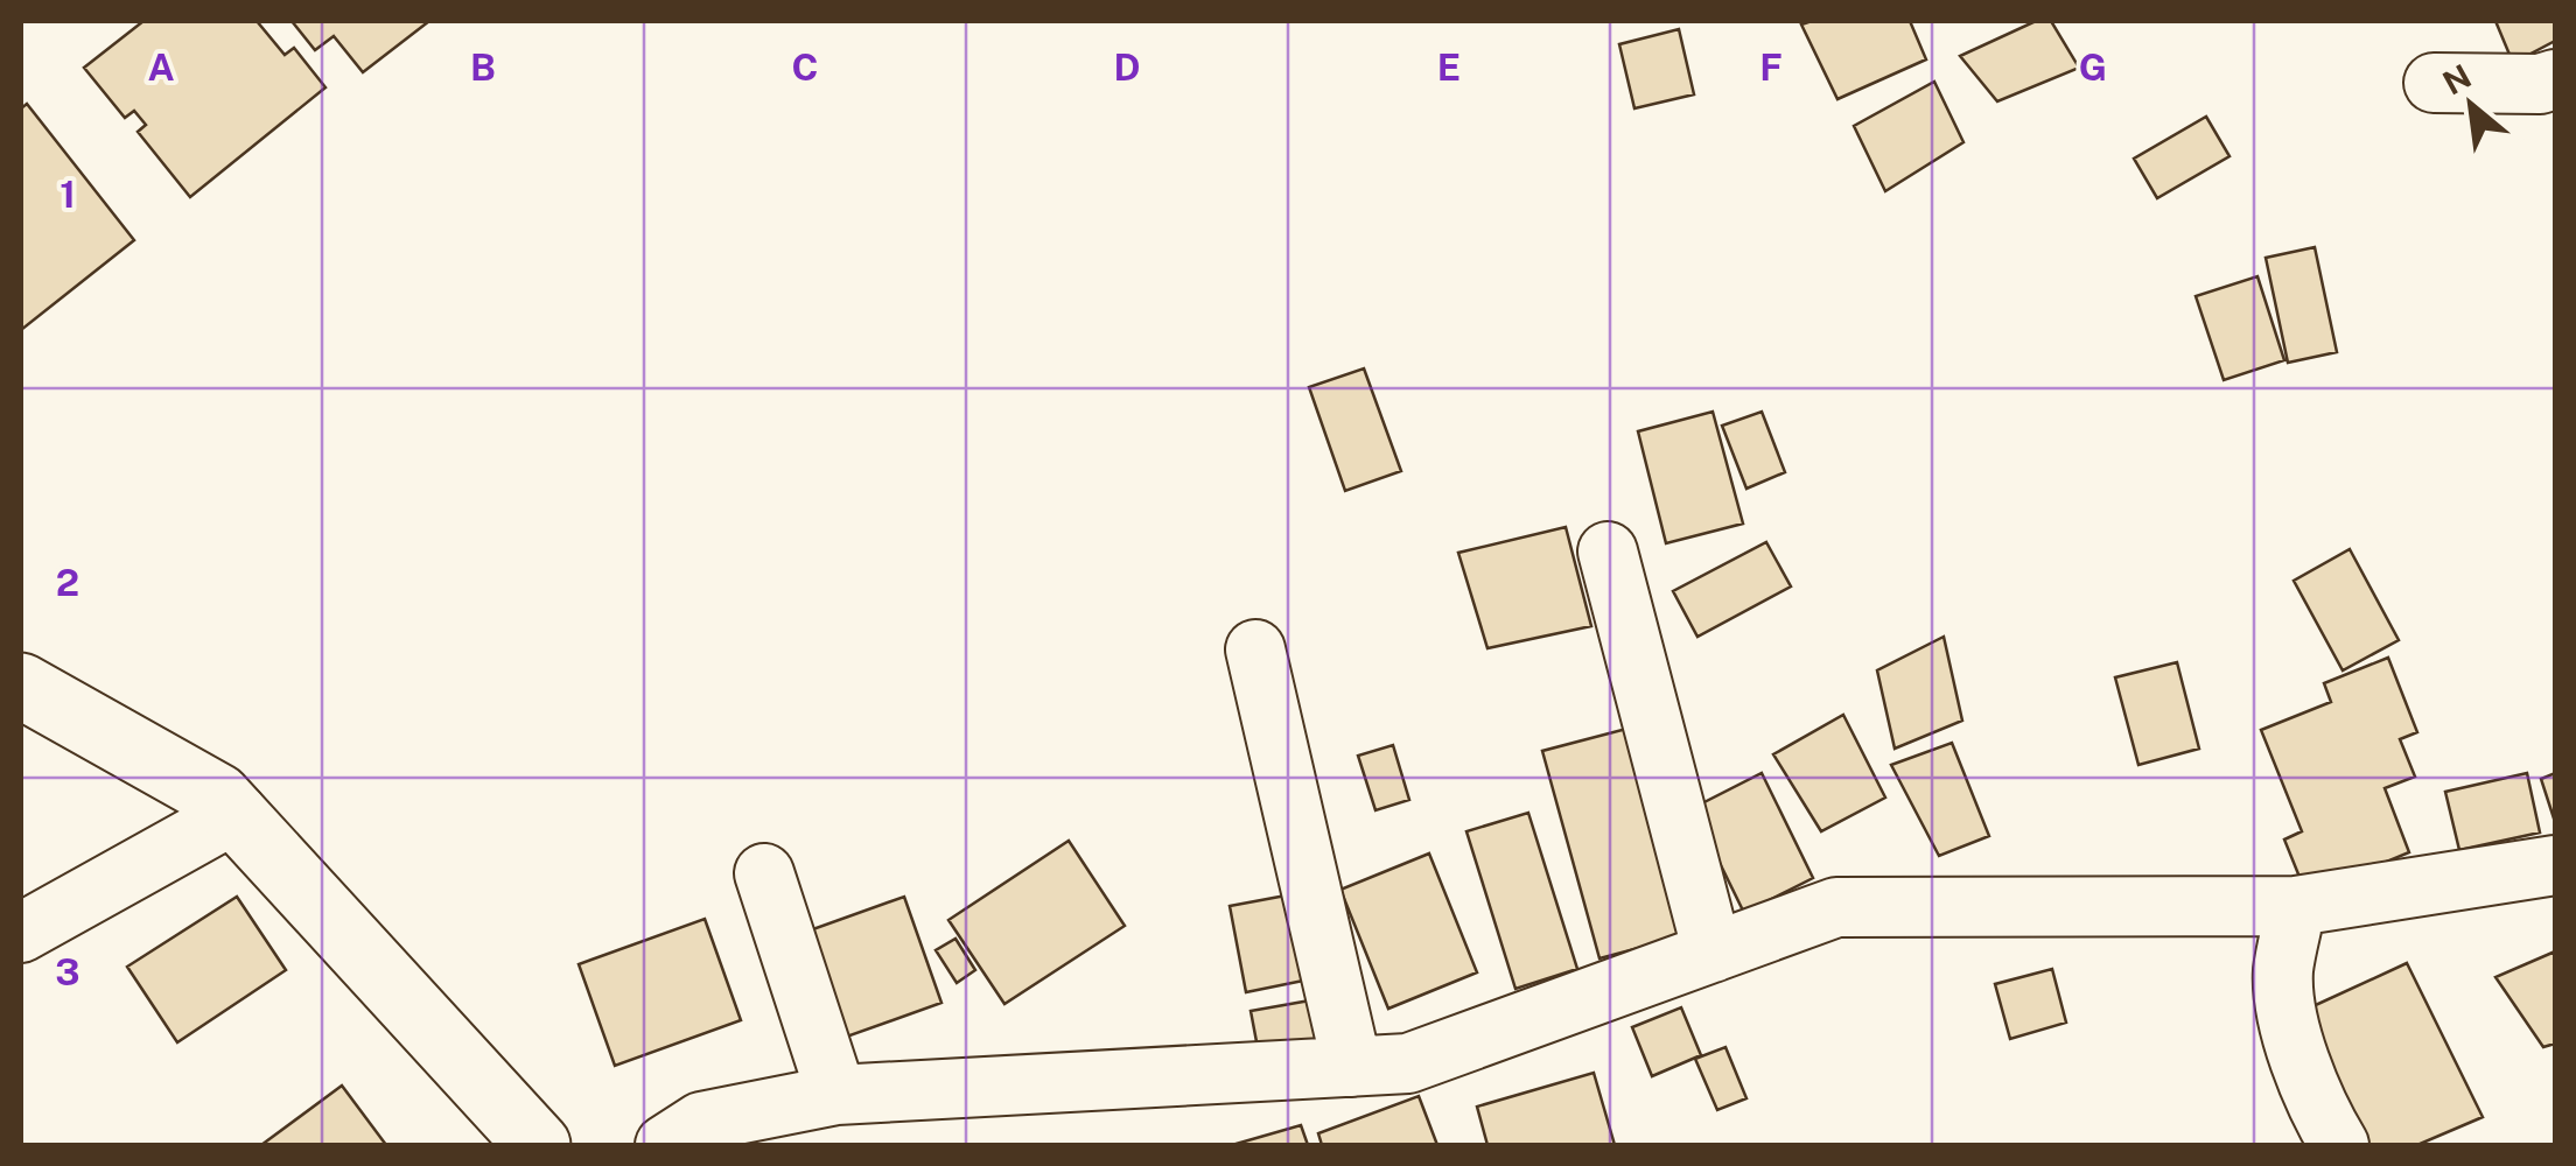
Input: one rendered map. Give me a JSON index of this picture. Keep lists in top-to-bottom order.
{
  "north": "top left",
  "grid": {
    "columns": [
      "A",
      "B",
      "C",
      "D",
      "E",
      "F",
      "G"
    ],
    "rows": ["1", "2", "3"]
  }
}
